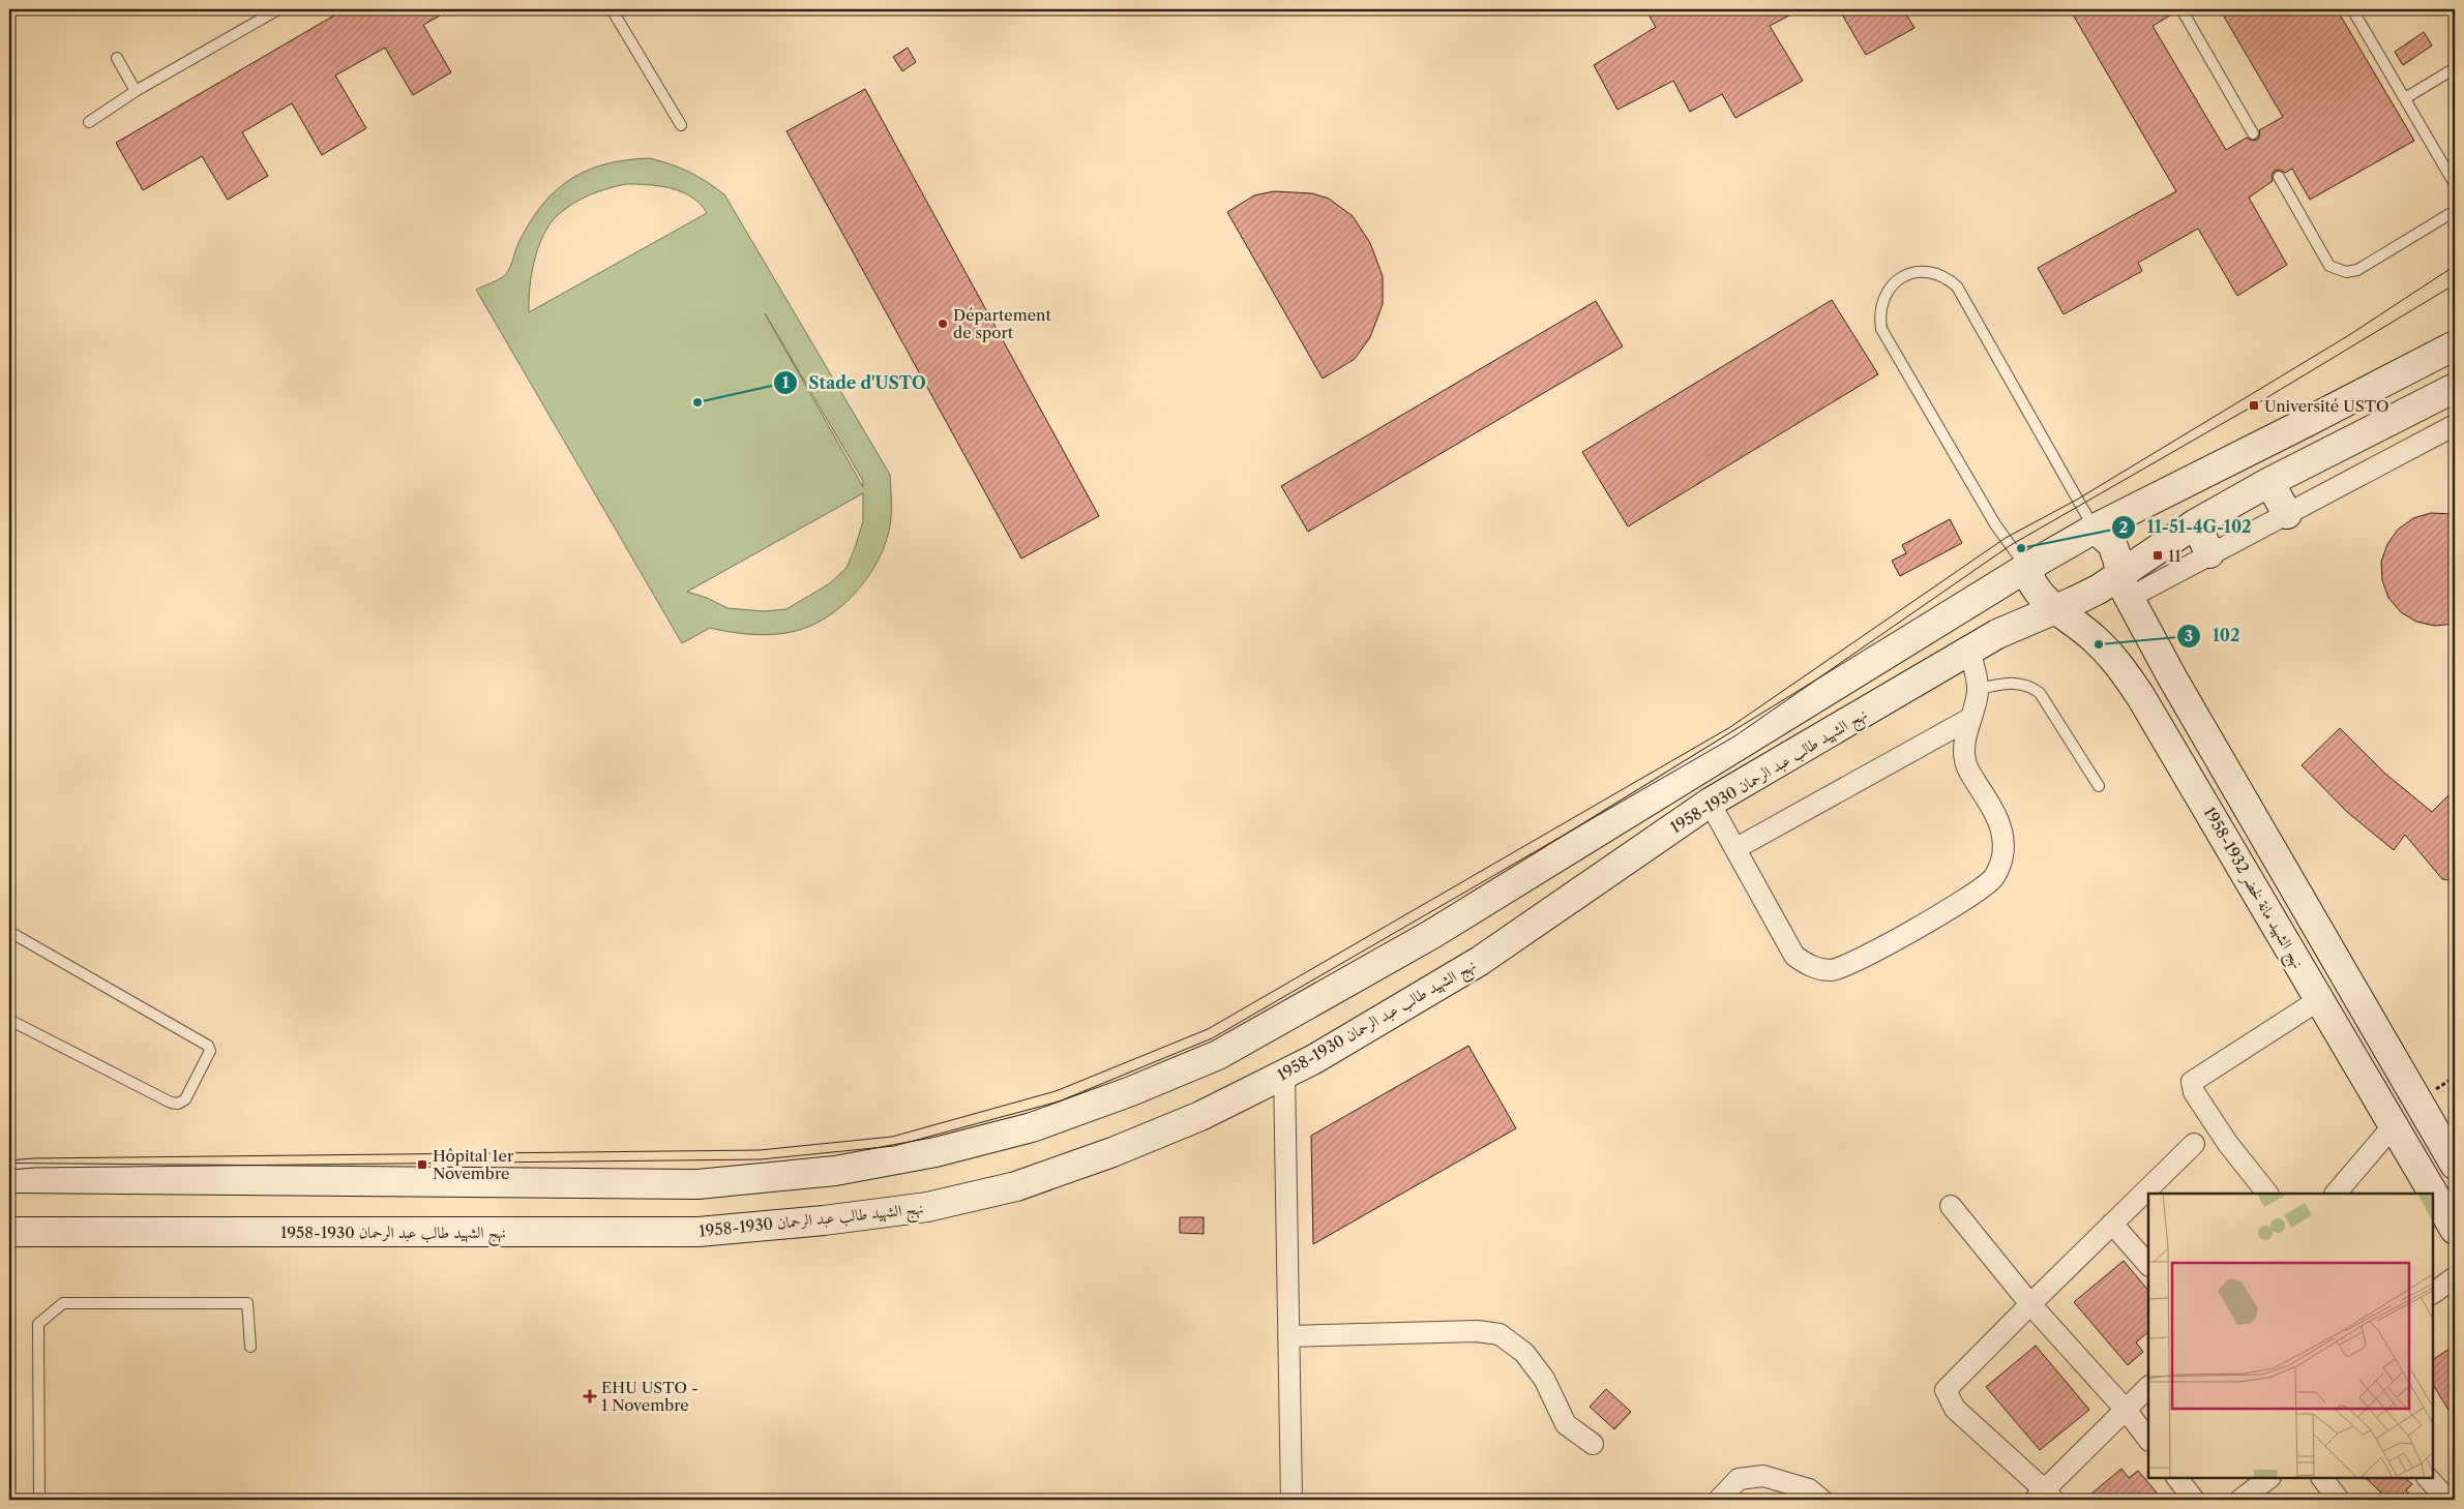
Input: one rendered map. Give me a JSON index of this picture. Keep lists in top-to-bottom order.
{
  "streets": {
    "main road": ["نهج الشهيد طالب عبد الرحمان 1930-1958", "نهج الشهيد مانة لخضر 1932-1958"]
  },
  "crossings": [
    ["نهج الشهيد طالب عبد الرحمان 1930-1958", "نهج الشهيد مانة لخضر 1932-1958"]
  ],
  "places": {
    "other": [
      "Département de sport",
      "Stade d'USTO",
      "11-51-4G-102",
      "102"
    ],
    "transit": ["Université USTO", "11", "Hôpital 1er Novembre"],
    "health": ["EHU USTO - 1 Novembre"]
  }
}
